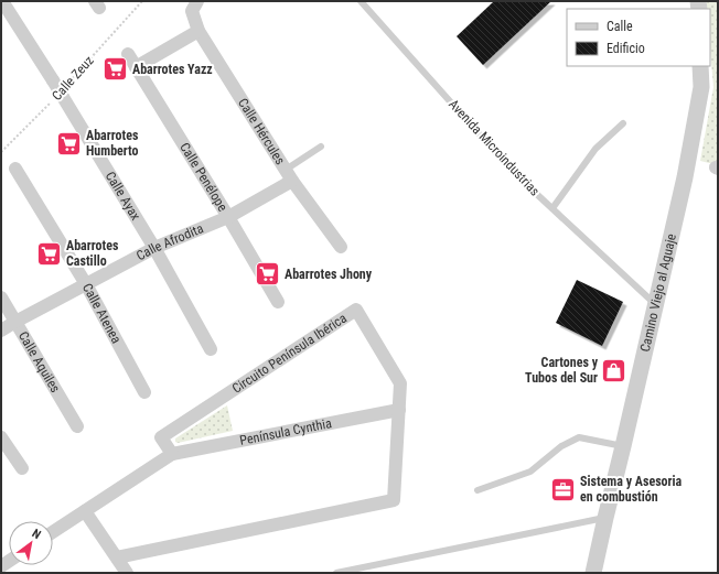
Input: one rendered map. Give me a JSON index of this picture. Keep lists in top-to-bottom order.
{
  "streets": {
    "street": [
      "Calle Hércules",
      "Calle Penélope",
      "Calle Ayax",
      "Calle Afrodita",
      "Camino Viejo al Aguaje",
      "Calle Atenea",
      "Circuito Península Ibérica",
      "Calle Aquiles",
      "Península Cynthia"
    ],
    "lane": ["Avenida Microindustrias"],
    "path": ["Calle Zeuz"]
  },
  "crossings": [
    ["Calle Zeuz", "Calle Ayax"],
    ["Calle Hércules", "Calle Afrodita"],
    ["Avenida Microindustrias", "Camino Viejo al Aguaje"],
    ["Calle Penélope", "Calle Afrodita"],
    ["Calle Ayax", "Calle Afrodita"],
    ["Calle Afrodita", "Calle Atenea"],
    ["Calle Afrodita", "Calle Aquiles"],
    ["Circuito Península Ibérica", "Península Cynthia"]
  ],
  "places": {
    "supermarket": [
      "Abarrotes Yazz",
      "Abarrotes Humberto",
      "Abarrotes Castillo",
      "Abarrotes Jhony"
    ],
    "shop": ["Cartones y Tubos del Sur"],
    "office": ["Sistema y Asesoria en combustión"]
  },
  "legend": ["Calle", "Edificio"],
  "north": "top right"
}
